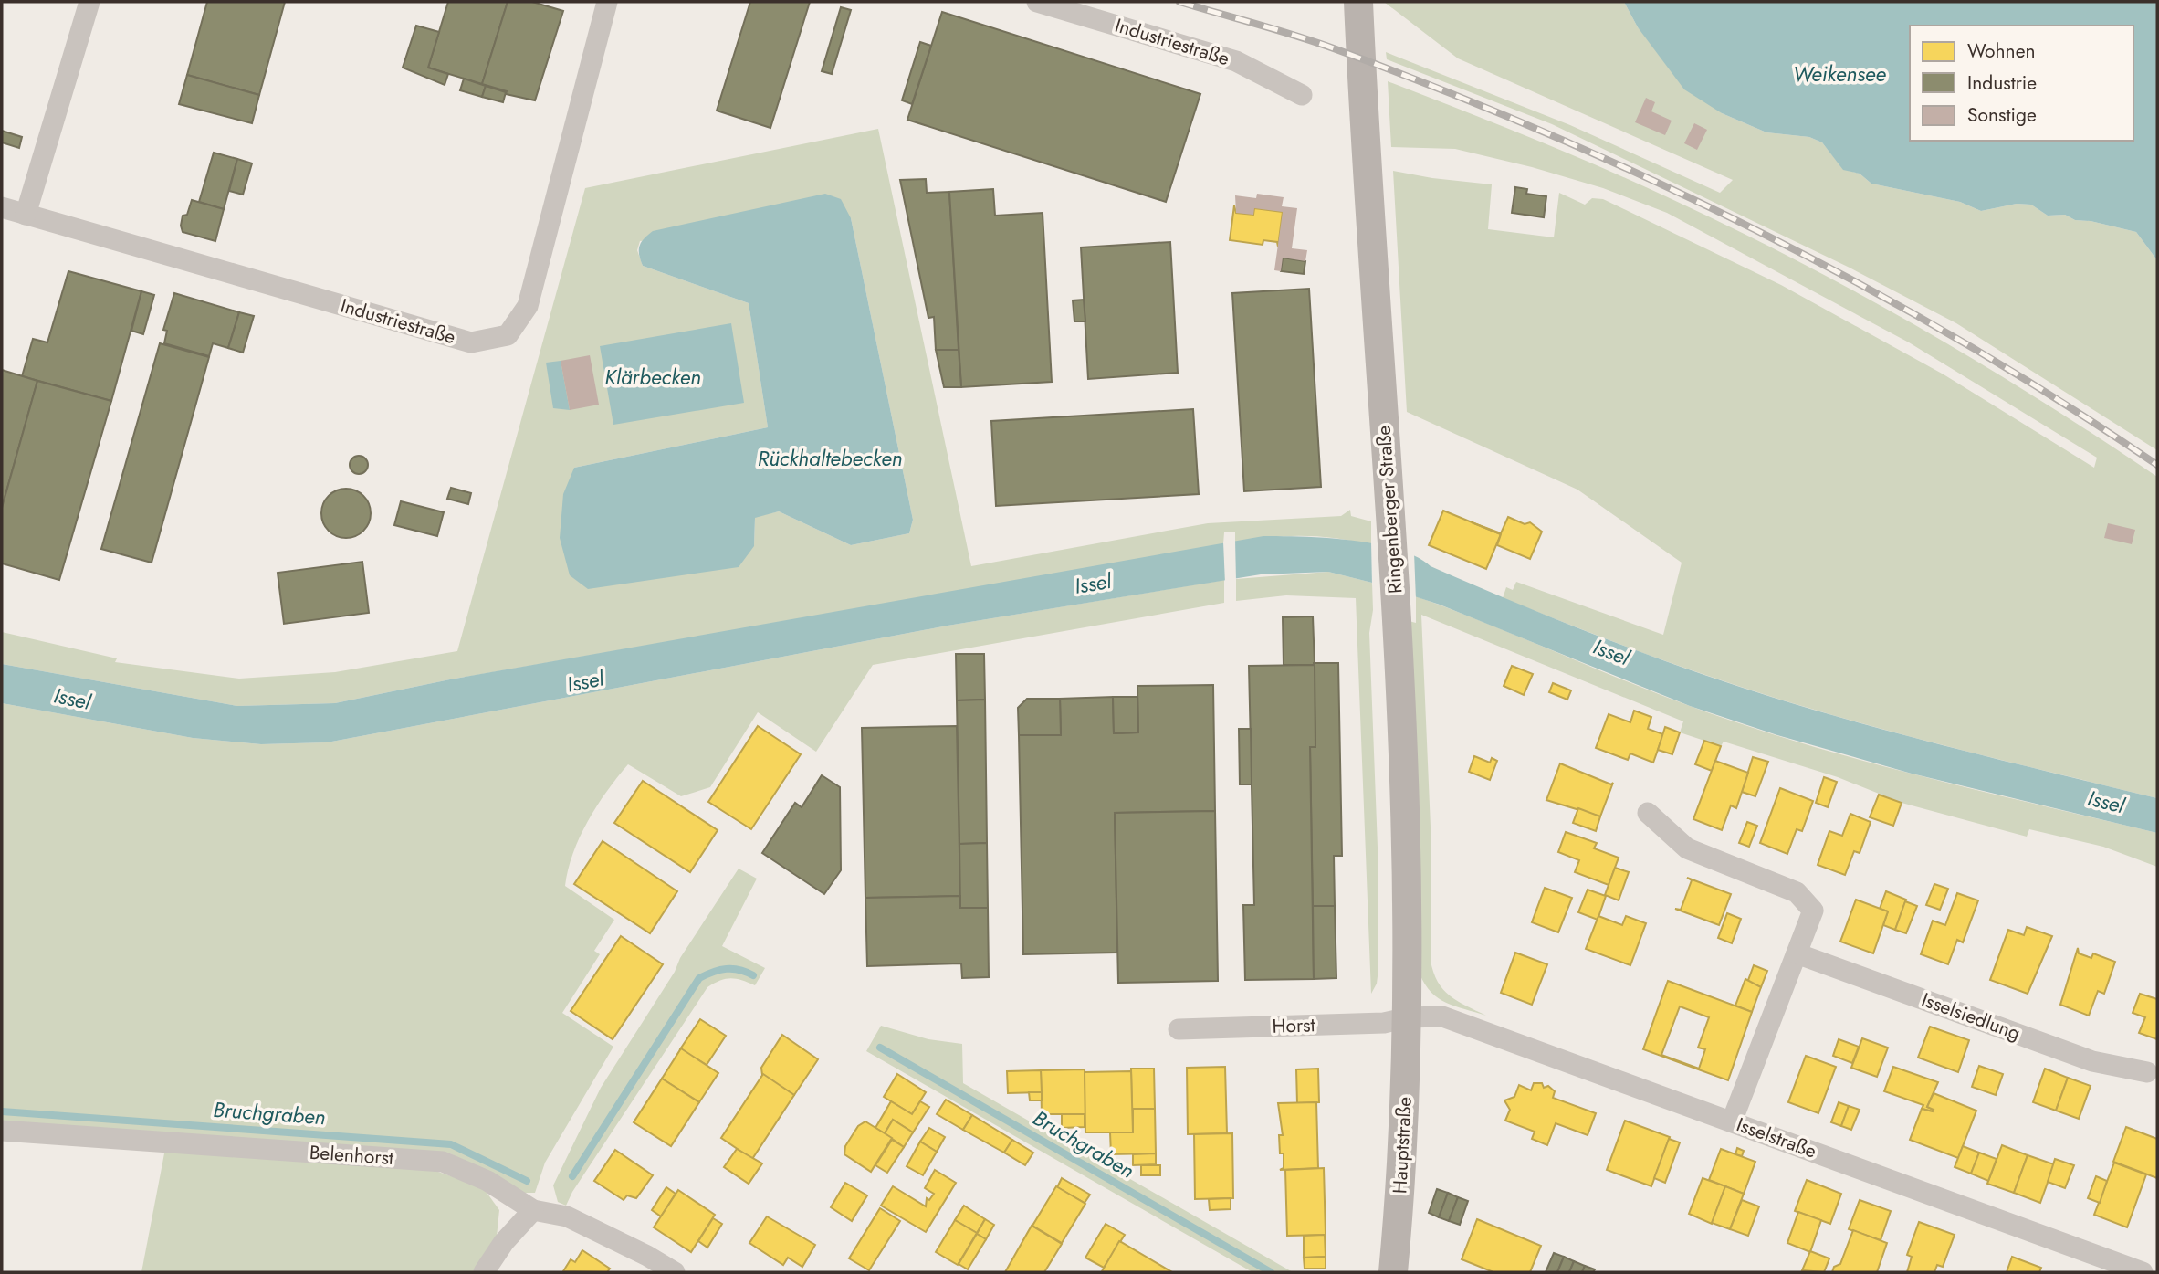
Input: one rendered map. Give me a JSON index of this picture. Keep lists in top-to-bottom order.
{
  "streets": {
    "main road": ["Ringenberger Straße", "Hauptstraße"],
    "street": [
      "Industriestraße",
      "Isselsiedlung",
      "Horst",
      "Isselstraße",
      "Belenhorst"
    ]
  },
  "crossings": [
    ["Ringenberger Straße", "Horst"],
    ["Ringenberger Straße", "Isselstraße"],
    ["Ringenberger Straße", "Hauptstraße"],
    ["Horst", "Isselstraße"],
    ["Horst", "Hauptstraße"],
    ["Isselstraße", "Hauptstraße"]
  ],
  "water": [
    "Weikensee",
    "Klärbecken",
    "Rückhaltebecken",
    "Issel",
    "Bruchgraben"
  ],
  "legend": ["Wohnen", "Industrie", "Sonstige"]
}
